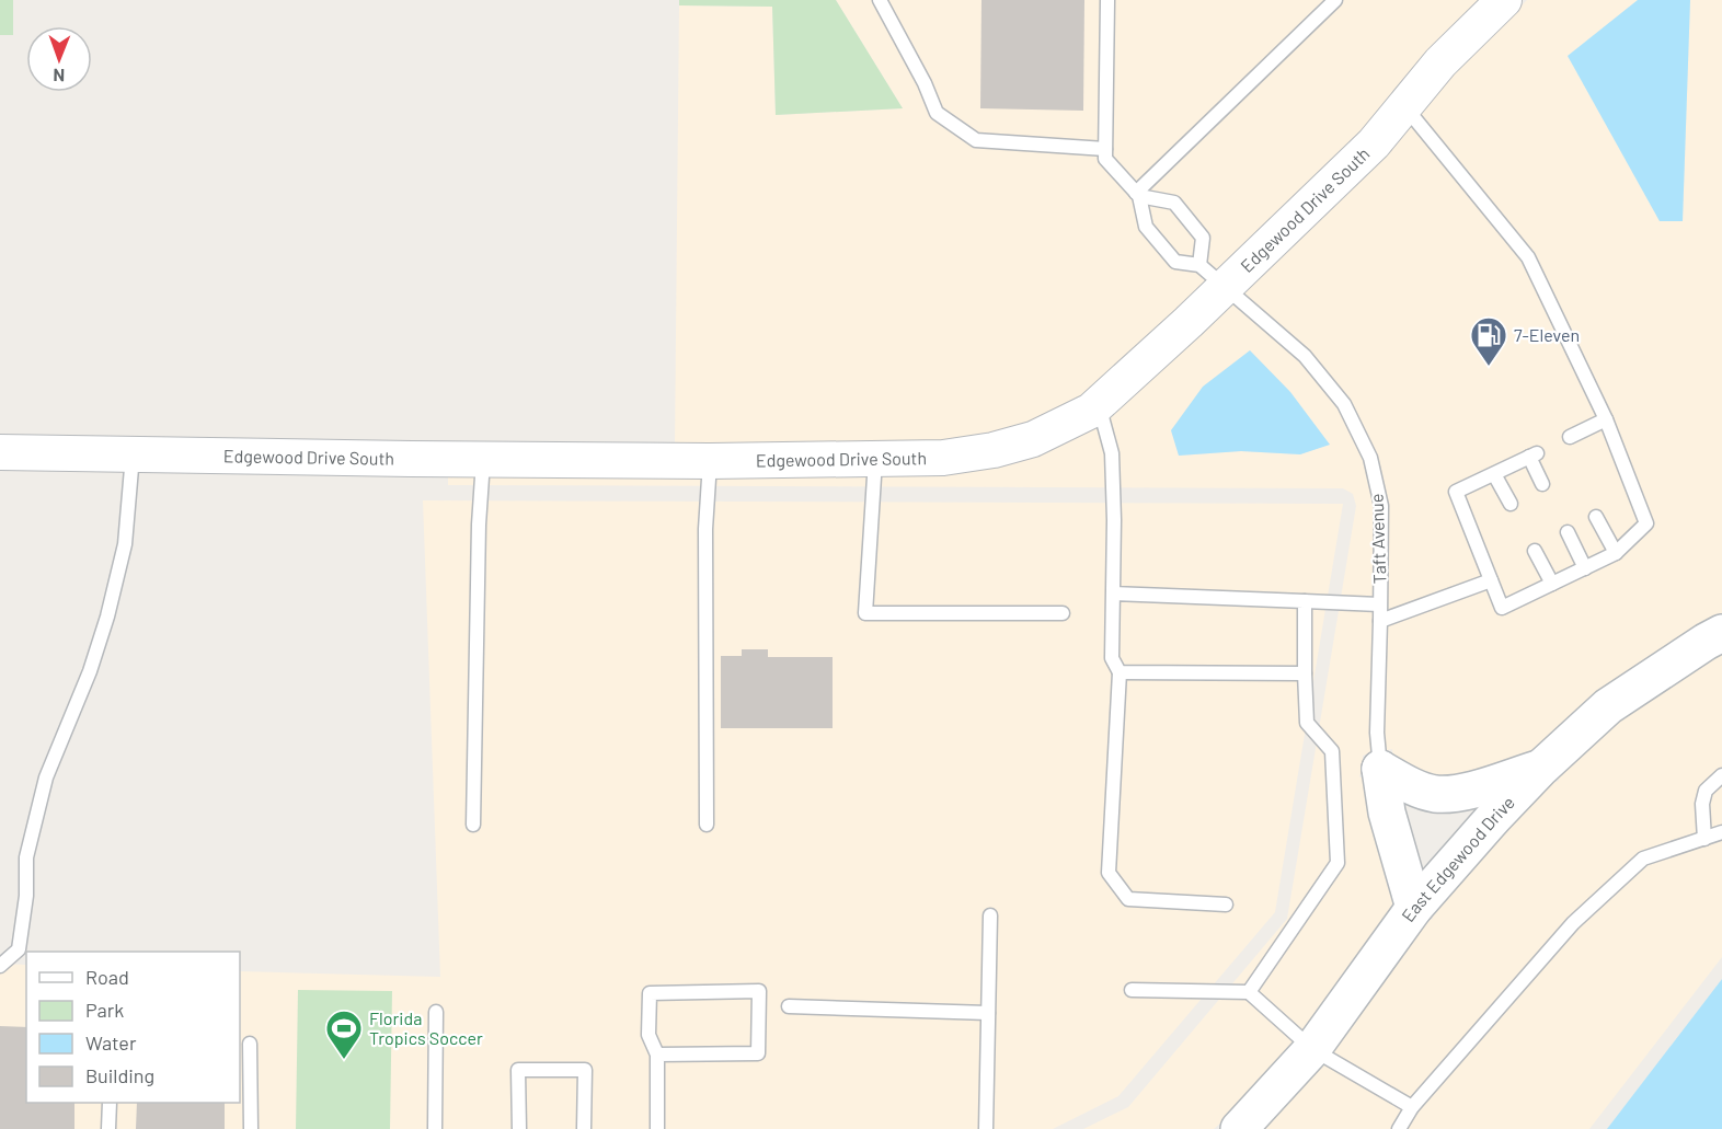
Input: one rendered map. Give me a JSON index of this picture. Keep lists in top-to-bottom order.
{
  "streets": {
    "main road": ["East Edgewood Drive"],
    "street": ["Edgewood Drive South"],
    "lane": ["Taft Avenue"]
  },
  "crossings": [
    ["Edgewood Drive South", "Taft Avenue"]
  ],
  "places": {
    "fuel station": ["7-Eleven"],
    "sports": ["Florida Tropics Soccer"]
  },
  "legend": [
    "Road",
    "Park",
    "Water",
    "Building"
  ],
  "north": "bottom"
}
